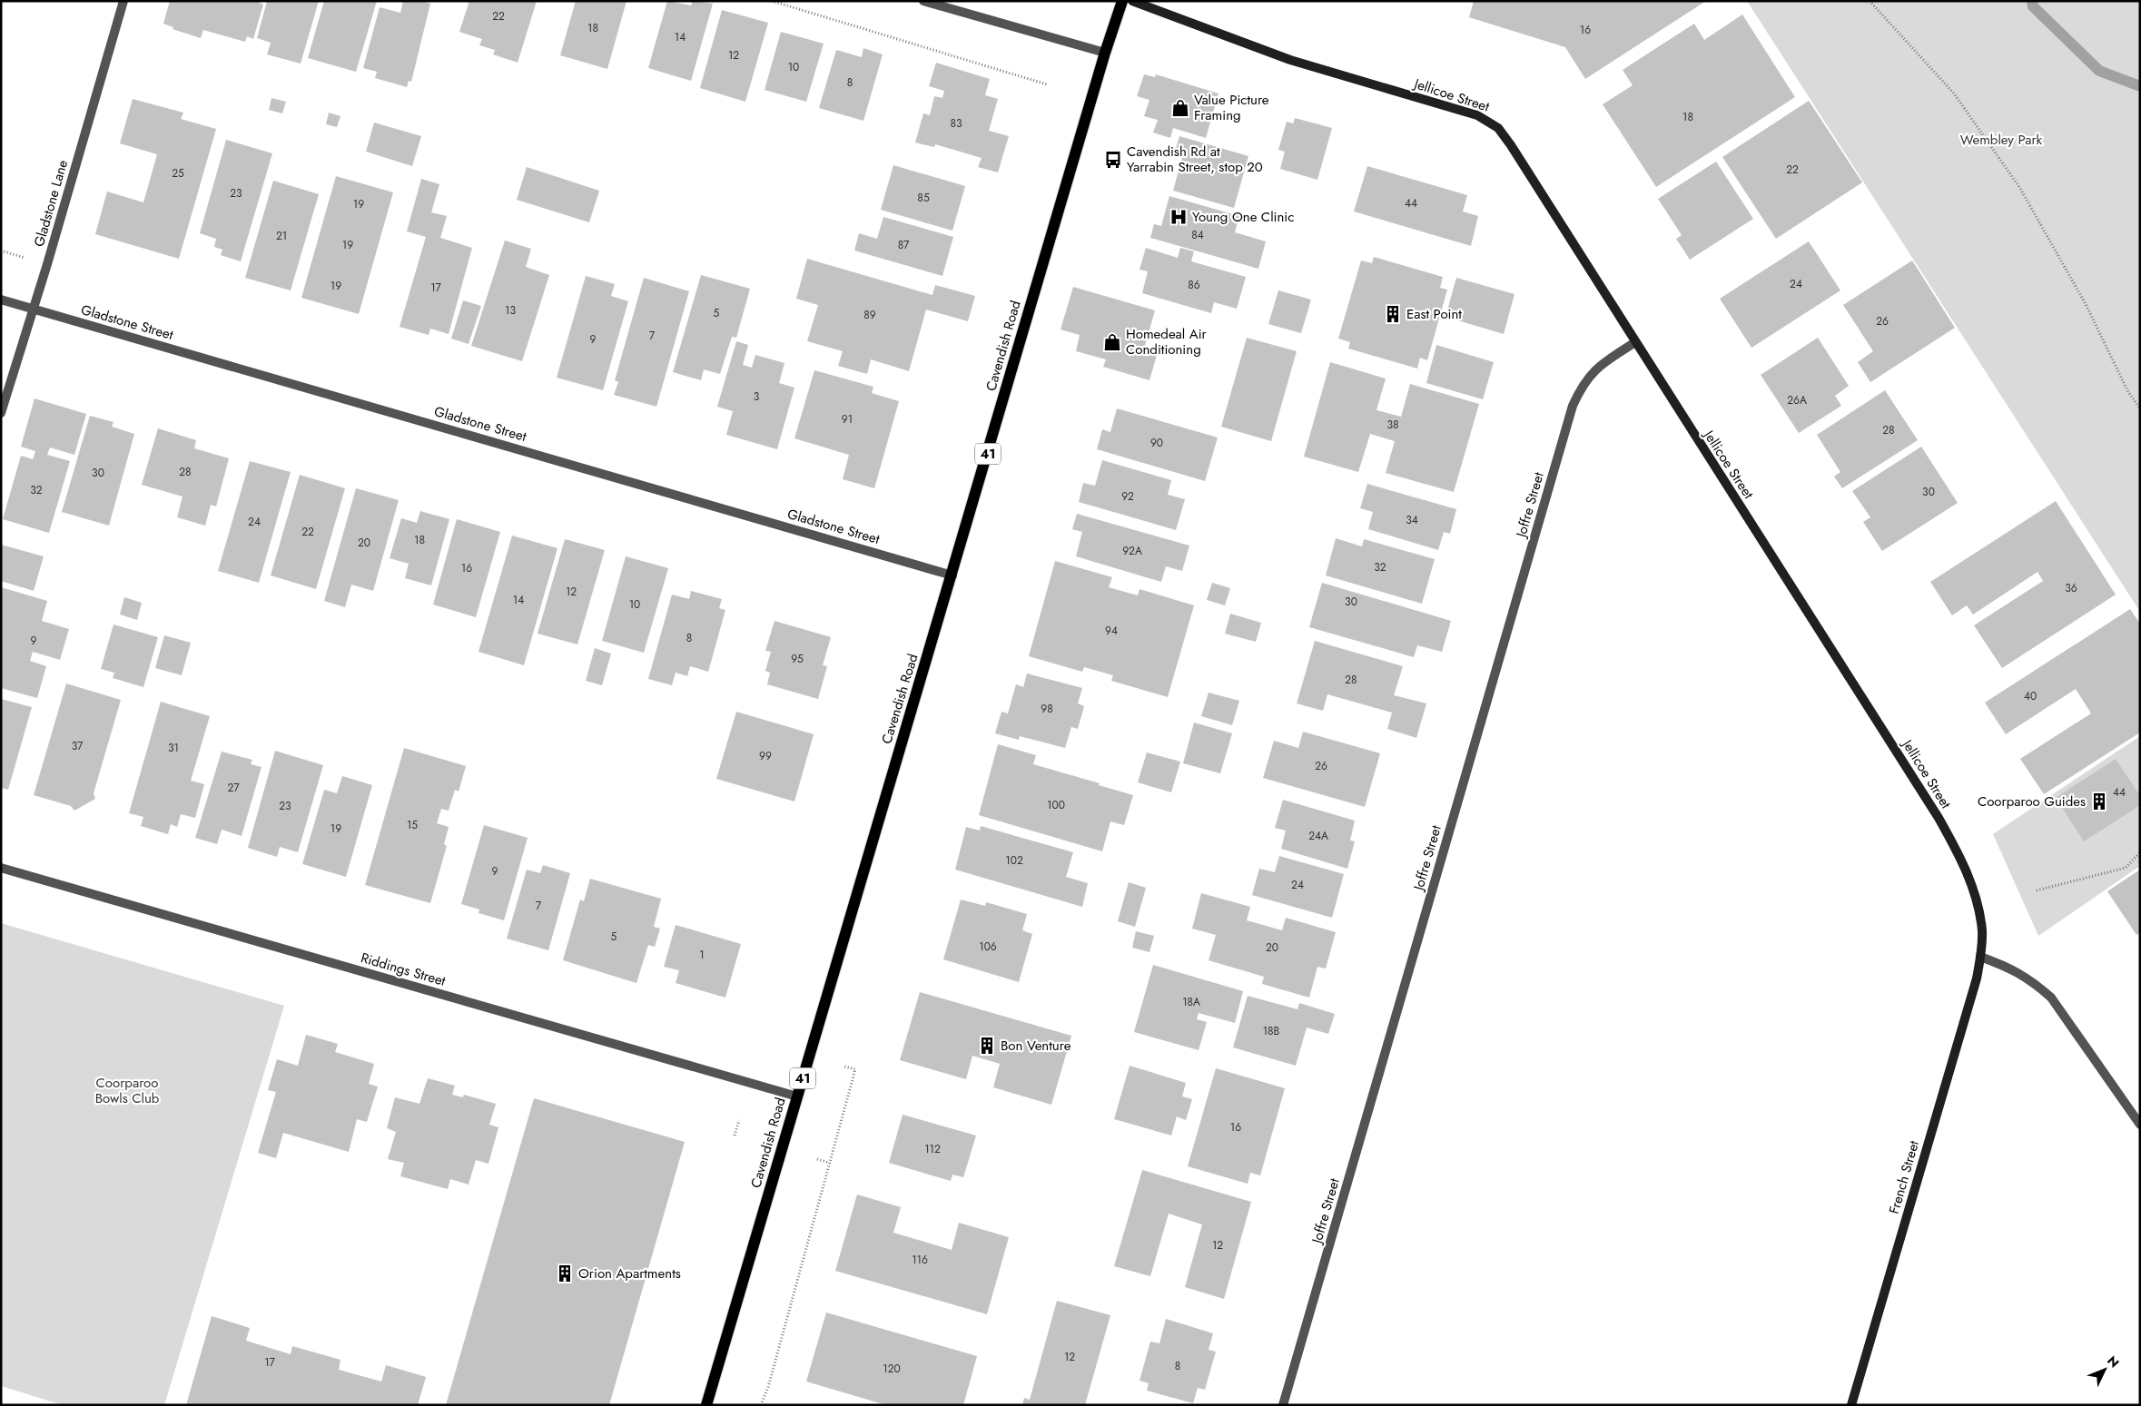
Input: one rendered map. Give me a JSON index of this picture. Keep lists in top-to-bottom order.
{
  "streets": {
    "main road": ["Cavendish Road", "41"],
    "street": [
      "Jellicoe Street",
      "Gladstone Lane",
      "Gladstone Street",
      "Joffre Street",
      "Riddings Street",
      "French Street"
    ]
  },
  "crossings": [
    ["Jellicoe Street", "Joffre Street"],
    ["Jellicoe Street", "French Street"],
    ["Gladstone Lane", "Gladstone Street"],
    ["Gladstone Street", "Cavendish Road"],
    ["Cavendish Road", "Riddings Street"]
  ],
  "parks": ["Wembley Park", "Coorparoo Bowls Club"],
  "places": {
    "shop": ["Value Picture Framing", "Homedeal Air Conditioning"],
    "bus stop": ["Cavendish Rd at Yarrabin Street, stop 20"],
    "hospital": ["Young One Clinic"],
    "building": [
      "East Point",
      "Coorparoo Guides",
      "Bon Venture",
      "Orion Apartments"
    ]
  },
  "house_numbers": [
    "22",
    "18",
    "16",
    "14",
    "12",
    "10",
    "8",
    "18",
    "83",
    "22",
    "25",
    "23",
    "85",
    "44",
    "19",
    "84",
    "21",
    "19",
    "87",
    "24",
    "86",
    "19",
    "17",
    "13",
    "5",
    "89",
    "26",
    "7",
    "9",
    "3",
    "26A",
    "91",
    "38",
    "28",
    "90",
    "28",
    "30",
    "32",
    "30",
    "92",
    "34",
    "24",
    "22",
    "18",
    "20",
    "92A",
    "32",
    "16",
    "36",
    "12",
    "14",
    "30",
    "10",
    "94",
    "8",
    "9",
    "95",
    "28",
    "40",
    "98",
    "37",
    "31",
    "99",
    "26",
    "27",
    "44",
    "100",
    "23",
    "15",
    "19",
    "24A",
    "102",
    "9",
    "24",
    "7",
    "5",
    "106",
    "20",
    "1",
    "18A",
    "18B",
    "16",
    "112",
    "12",
    "116",
    "12",
    "17",
    "8",
    "120"
  ],
  "north": "top right"
}
